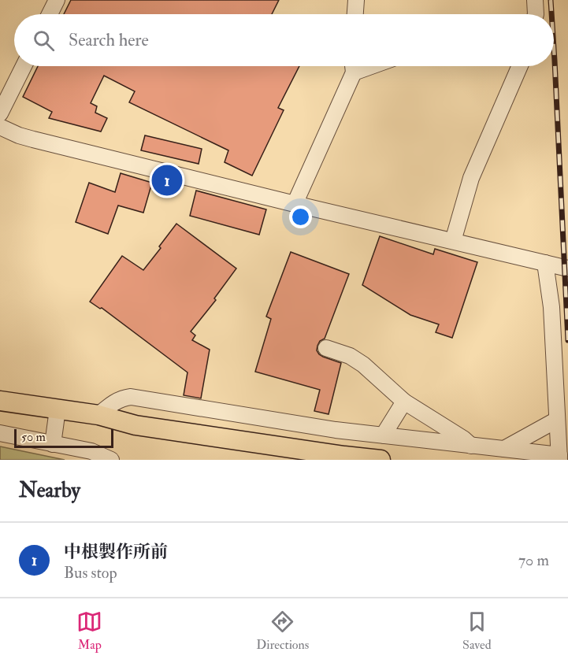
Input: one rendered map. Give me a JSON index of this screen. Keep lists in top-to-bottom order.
{
  "scale_bar": "50 m",
  "page": {
    "search": "Search here",
    "pins": "1",
    "scale": "50 m",
    "heading": "Nearby",
    "list": [
      {
        "mark": "1",
        "name": "中根製作所前",
        "note": "Bus stop",
        "value": "70 m"
      }
    ],
    "nav": ["Map", "Directions", "Saved"]
  }
}
